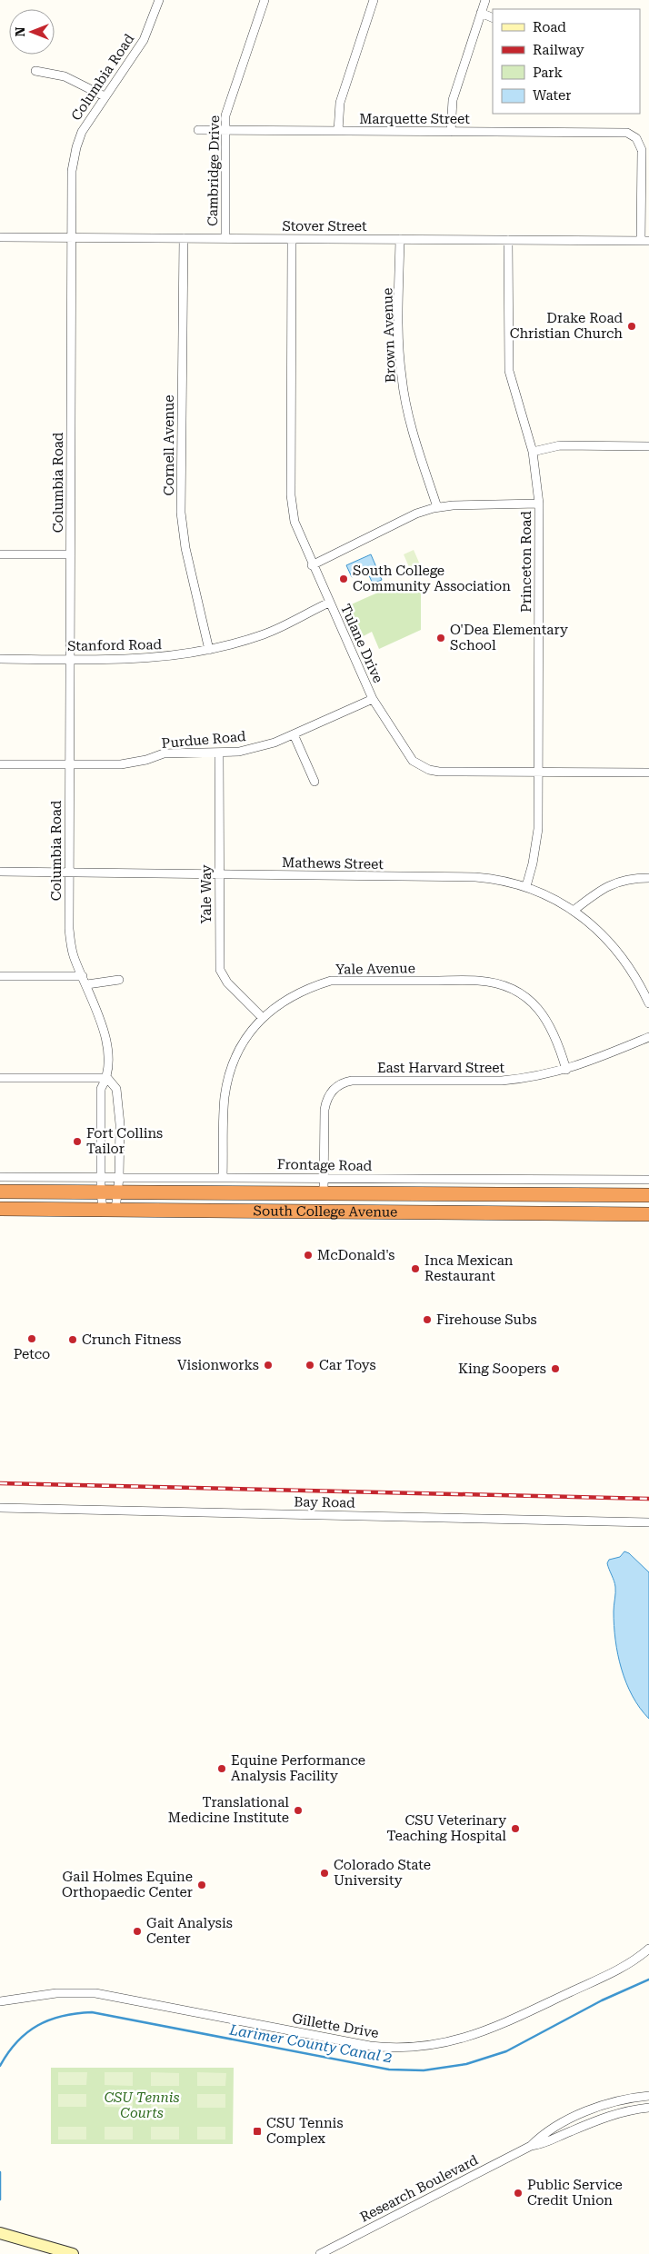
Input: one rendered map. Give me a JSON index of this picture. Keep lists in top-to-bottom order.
{
  "streets": {
    "highway": ["South College Avenue"],
    "street": [
      "Columbia Road",
      "Marquette Street",
      "Cambridge Drive",
      "Stover Street",
      "Brown Avenue",
      "Cornell Avenue",
      "Princeton Road",
      "Tulane Drive",
      "Stanford Road",
      "Purdue Road",
      "Mathews Street",
      "Yale Way",
      "Yale Avenue",
      "East Harvard Street",
      "Frontage Road",
      "Bay Road",
      "Gillette Drive",
      "Research Boulevard"
    ]
  },
  "crossings": [
    ["Columbia Road", "Stover Street"],
    ["Columbia Road", "Stanford Road"],
    ["Columbia Road", "Purdue Road"],
    ["Columbia Road", "Mathews Street"],
    ["Columbia Road", "Frontage Road"],
    ["Columbia Road", "South College Avenue"],
    ["Marquette Street", "Cambridge Drive"],
    ["Marquette Street", "Stover Street"],
    ["Cambridge Drive", "Stover Street"],
    ["Stover Street", "Brown Avenue"],
    ["Stover Street", "Cornell Avenue"],
    ["Stover Street", "Princeton Road"],
    ["Stover Street", "Tulane Drive"],
    ["Cornell Avenue", "Stanford Road"],
    ["Princeton Road", "Tulane Drive"],
    ["Princeton Road", "Mathews Street"],
    ["Tulane Drive", "Stanford Road"],
    ["Tulane Drive", "Purdue Road"],
    ["Purdue Road", "Yale Way"],
    ["Mathews Street", "Yale Way"],
    ["Yale Way", "Yale Avenue"],
    ["Yale Avenue", "East Harvard Street"],
    ["Yale Avenue", "Frontage Road"],
    ["East Harvard Street", "Frontage Road"],
    ["East Harvard Street", "South College Avenue"],
    ["Frontage Road", "South College Avenue"]
  ],
  "water": ["Larimer County Canal 2"],
  "parks": ["CSU Tennis Courts"],
  "places": {
    "other": [
      "Drake Road Christian Church",
      "South College Community Association",
      "O'Dea Elementary School",
      "Fort Collins Tailor",
      "McDonald's",
      "Inca Mexican Restaurant",
      "Firehouse Subs",
      "Petco",
      "Crunch Fitness",
      "Visionworks",
      "Car Toys",
      "King Soopers",
      "Equine Performance Analysis Facility",
      "Translational Medicine Institute",
      "CSU Veterinary Teaching Hospital",
      "Colorado State University",
      "Gail Holmes Equine Orthopaedic Center",
      "Gait Analysis Center",
      "Public Service Credit Union"
    ],
    "transit": ["CSU Tennis Complex"]
  },
  "legend": [
    "Road",
    "Railway",
    "Park",
    "Water"
  ],
  "north": "left"
}
